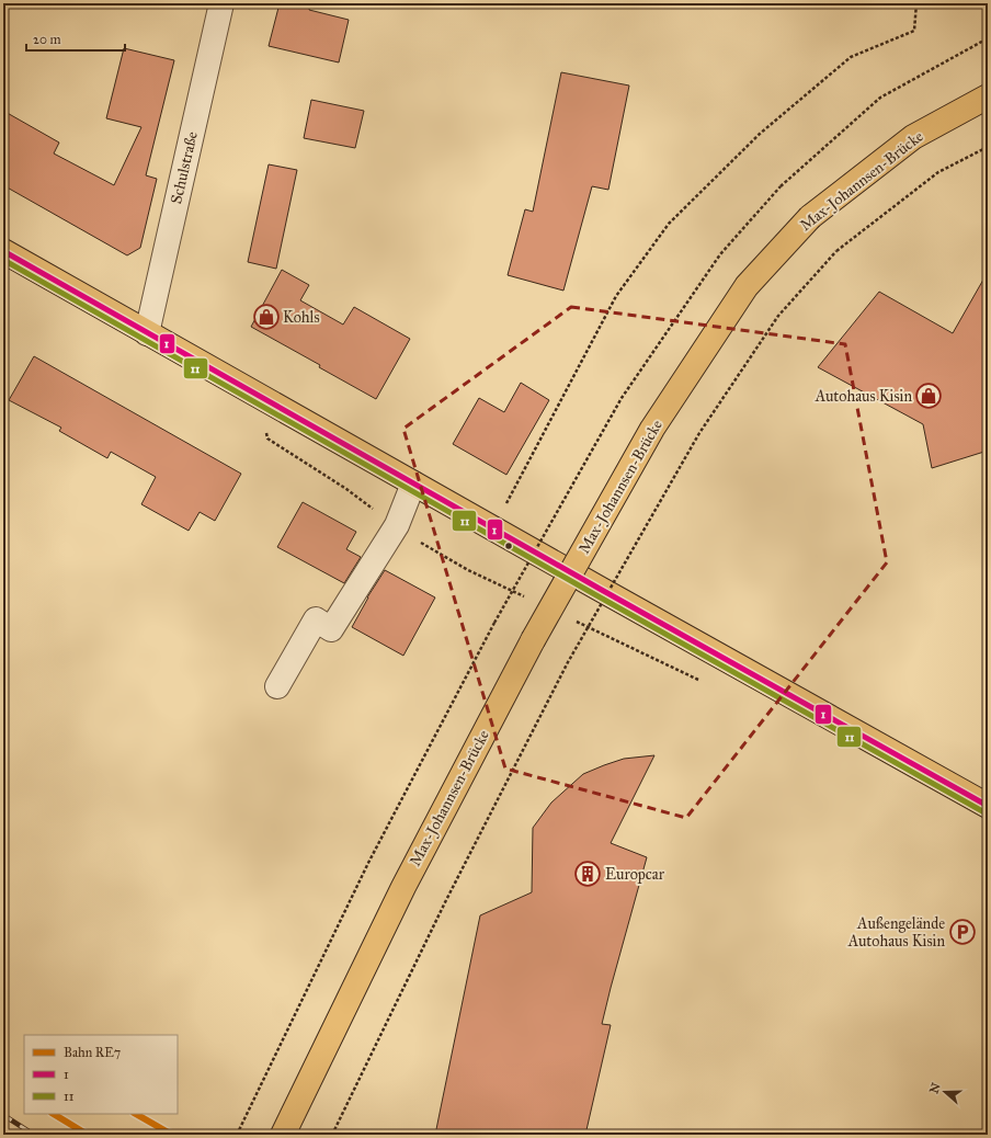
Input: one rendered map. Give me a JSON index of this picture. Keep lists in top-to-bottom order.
{
  "streets": {
    "main road": ["Max-Johannsen-Brücke"],
    "street": ["Schulstraße"]
  },
  "places": {
    "shop": ["Kohls", "Autohaus Kisin"],
    "building": ["Europcar"],
    "parking": ["Außengelände Autohaus Kisin"]
  },
  "lines": ["transit line 1", "transit line 11", "rail line RE7"],
  "legend": ["Bahn RE7", "1", "11"],
  "scale_bar": "20 m",
  "north": "left"
}
